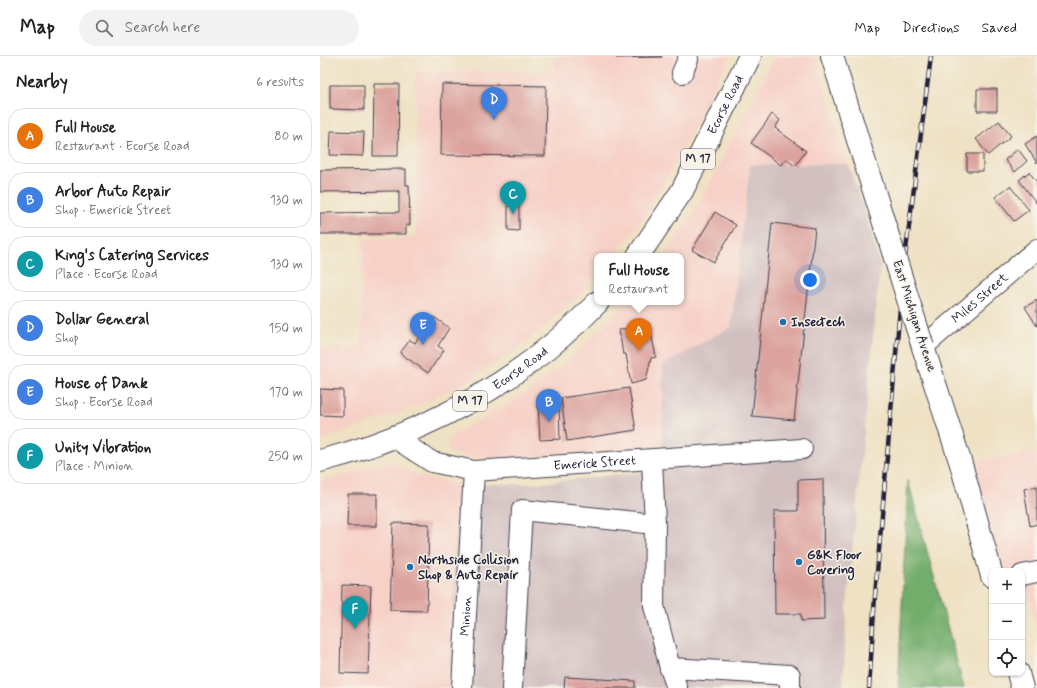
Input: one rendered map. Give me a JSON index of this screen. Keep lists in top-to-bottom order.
{
  "streets": {
    "main road": ["Ecorse Road", "M 17", "East Michigan Avenue"],
    "street": ["Miles Street", "Emerick Street", "Minion"]
  },
  "crossings": [
    ["Ecorse Road", "Emerick Street"],
    ["Miles Street", "East Michigan Avenue"],
    ["Emerick Street", "Minion"]
  ],
  "places": ["Insectech", "G&K Floor Covering", "Northside Collision Shop & Auto Repair"],
  "page": {
    "header": "Map",
    "search": "Search here",
    "nav": ["Map", "Directions", "Saved"],
    "heading": ["Nearby", "6 results"],
    "pins": [
      "D",
      "C",
      "E",
      "A",
      "B",
      "F"
    ],
    "list": [
      {
        "mark": "A",
        "name": "Full House",
        "note": "Restaurant · Ecorse Road",
        "value": "80 m"
      },
      {
        "mark": "B",
        "name": "Arbor Auto Repair",
        "note": "Shop · Emerick Street",
        "value": "130 m"
      },
      {
        "mark": "C",
        "name": "King's Catering Services",
        "note": "Place · Ecorse Road",
        "value": "130 m"
      },
      {
        "mark": "D",
        "name": "Dollar General",
        "note": "Shop",
        "value": "150 m"
      },
      {
        "mark": "E",
        "name": "House of Dank",
        "note": "Shop · Ecorse Road",
        "value": "170 m"
      },
      {
        "mark": "F",
        "name": "Unity Vibration",
        "note": "Place · Minion",
        "value": "250 m"
      }
    ],
    "popup": ["Full House", "Restaurant"],
    "map_buttons": ["+", "−"]
  }
}
